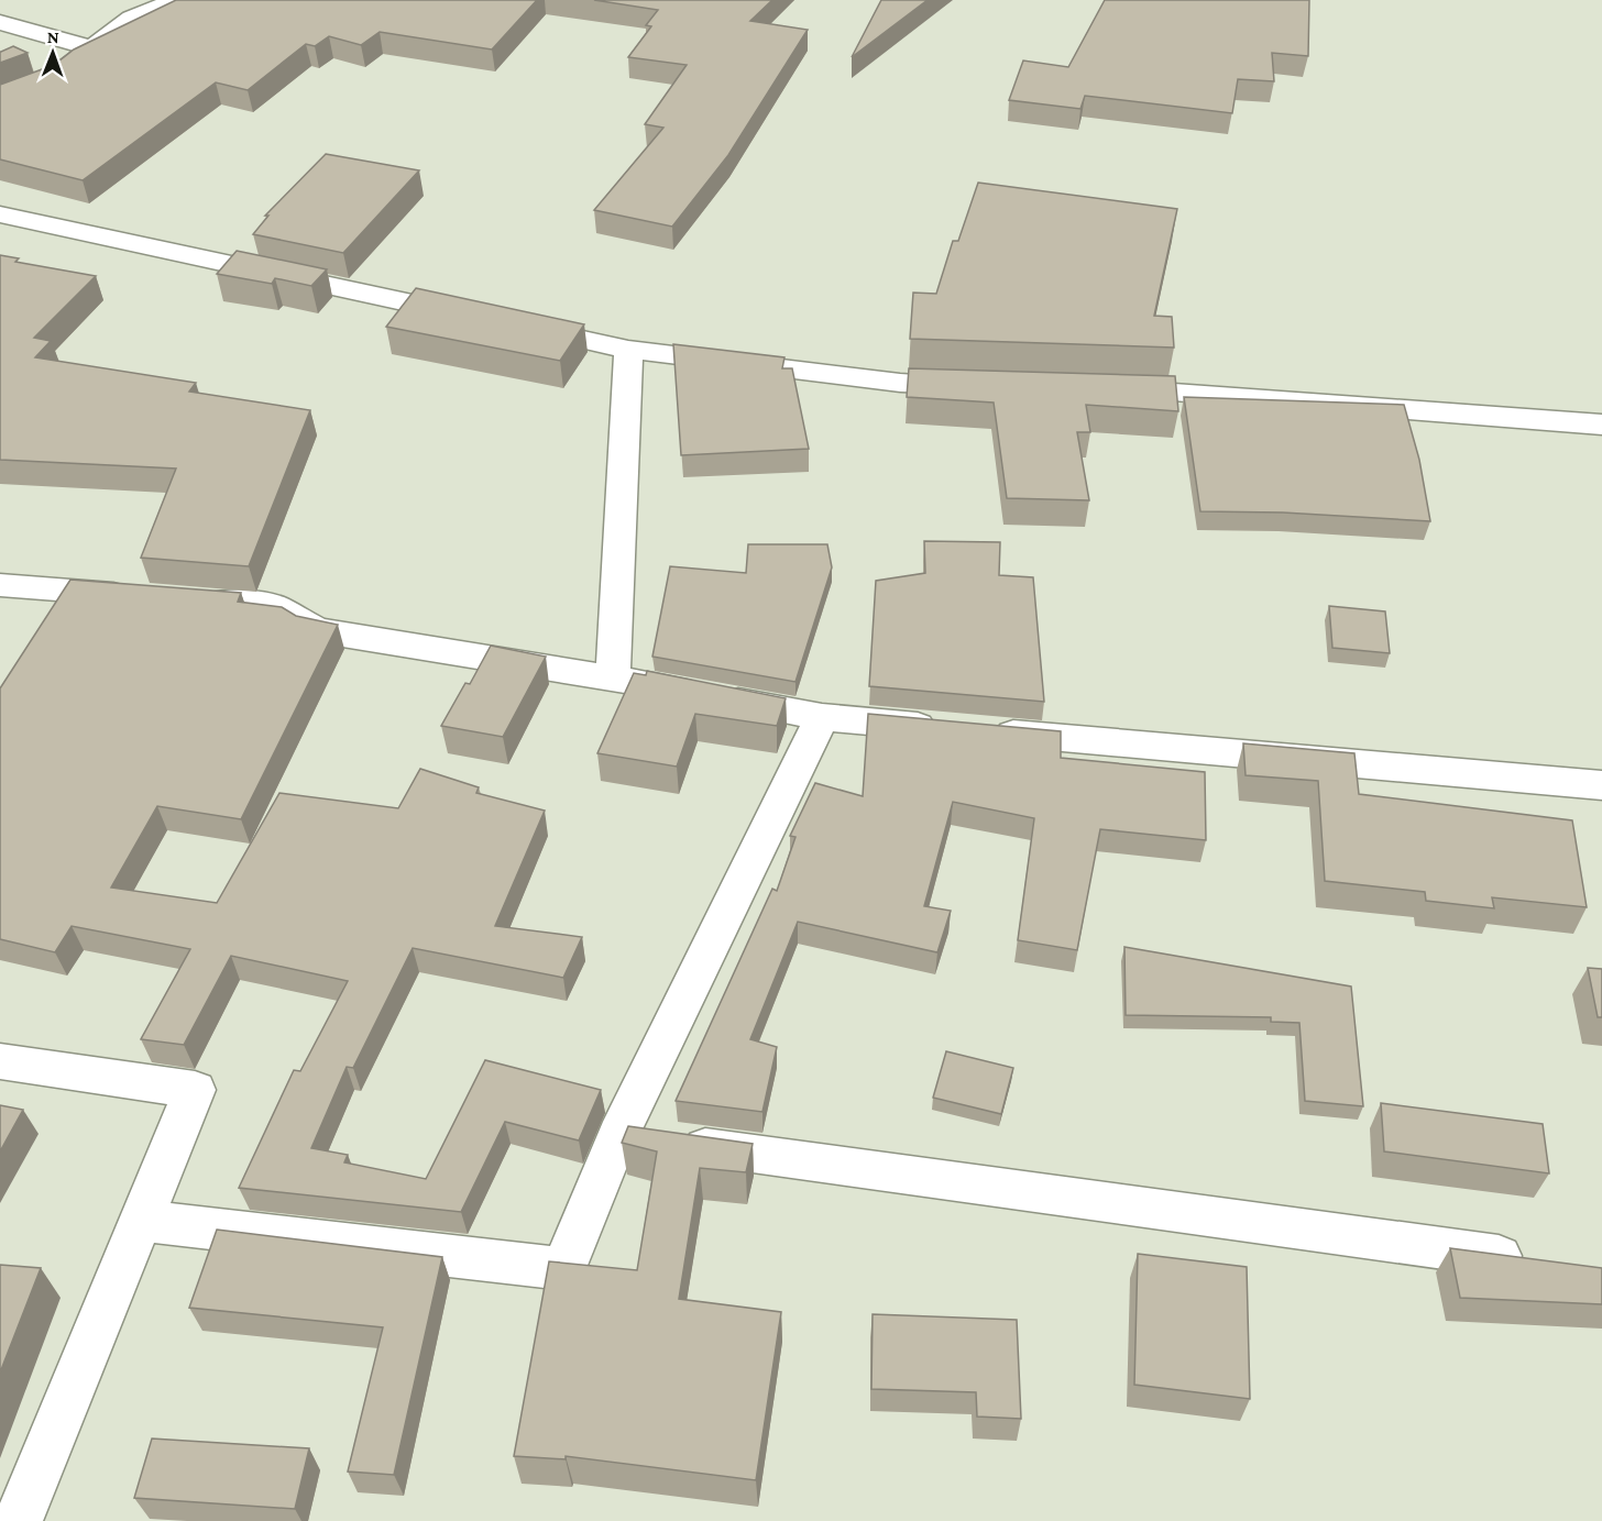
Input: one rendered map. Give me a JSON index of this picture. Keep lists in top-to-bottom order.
{
  "north": "top"
}
